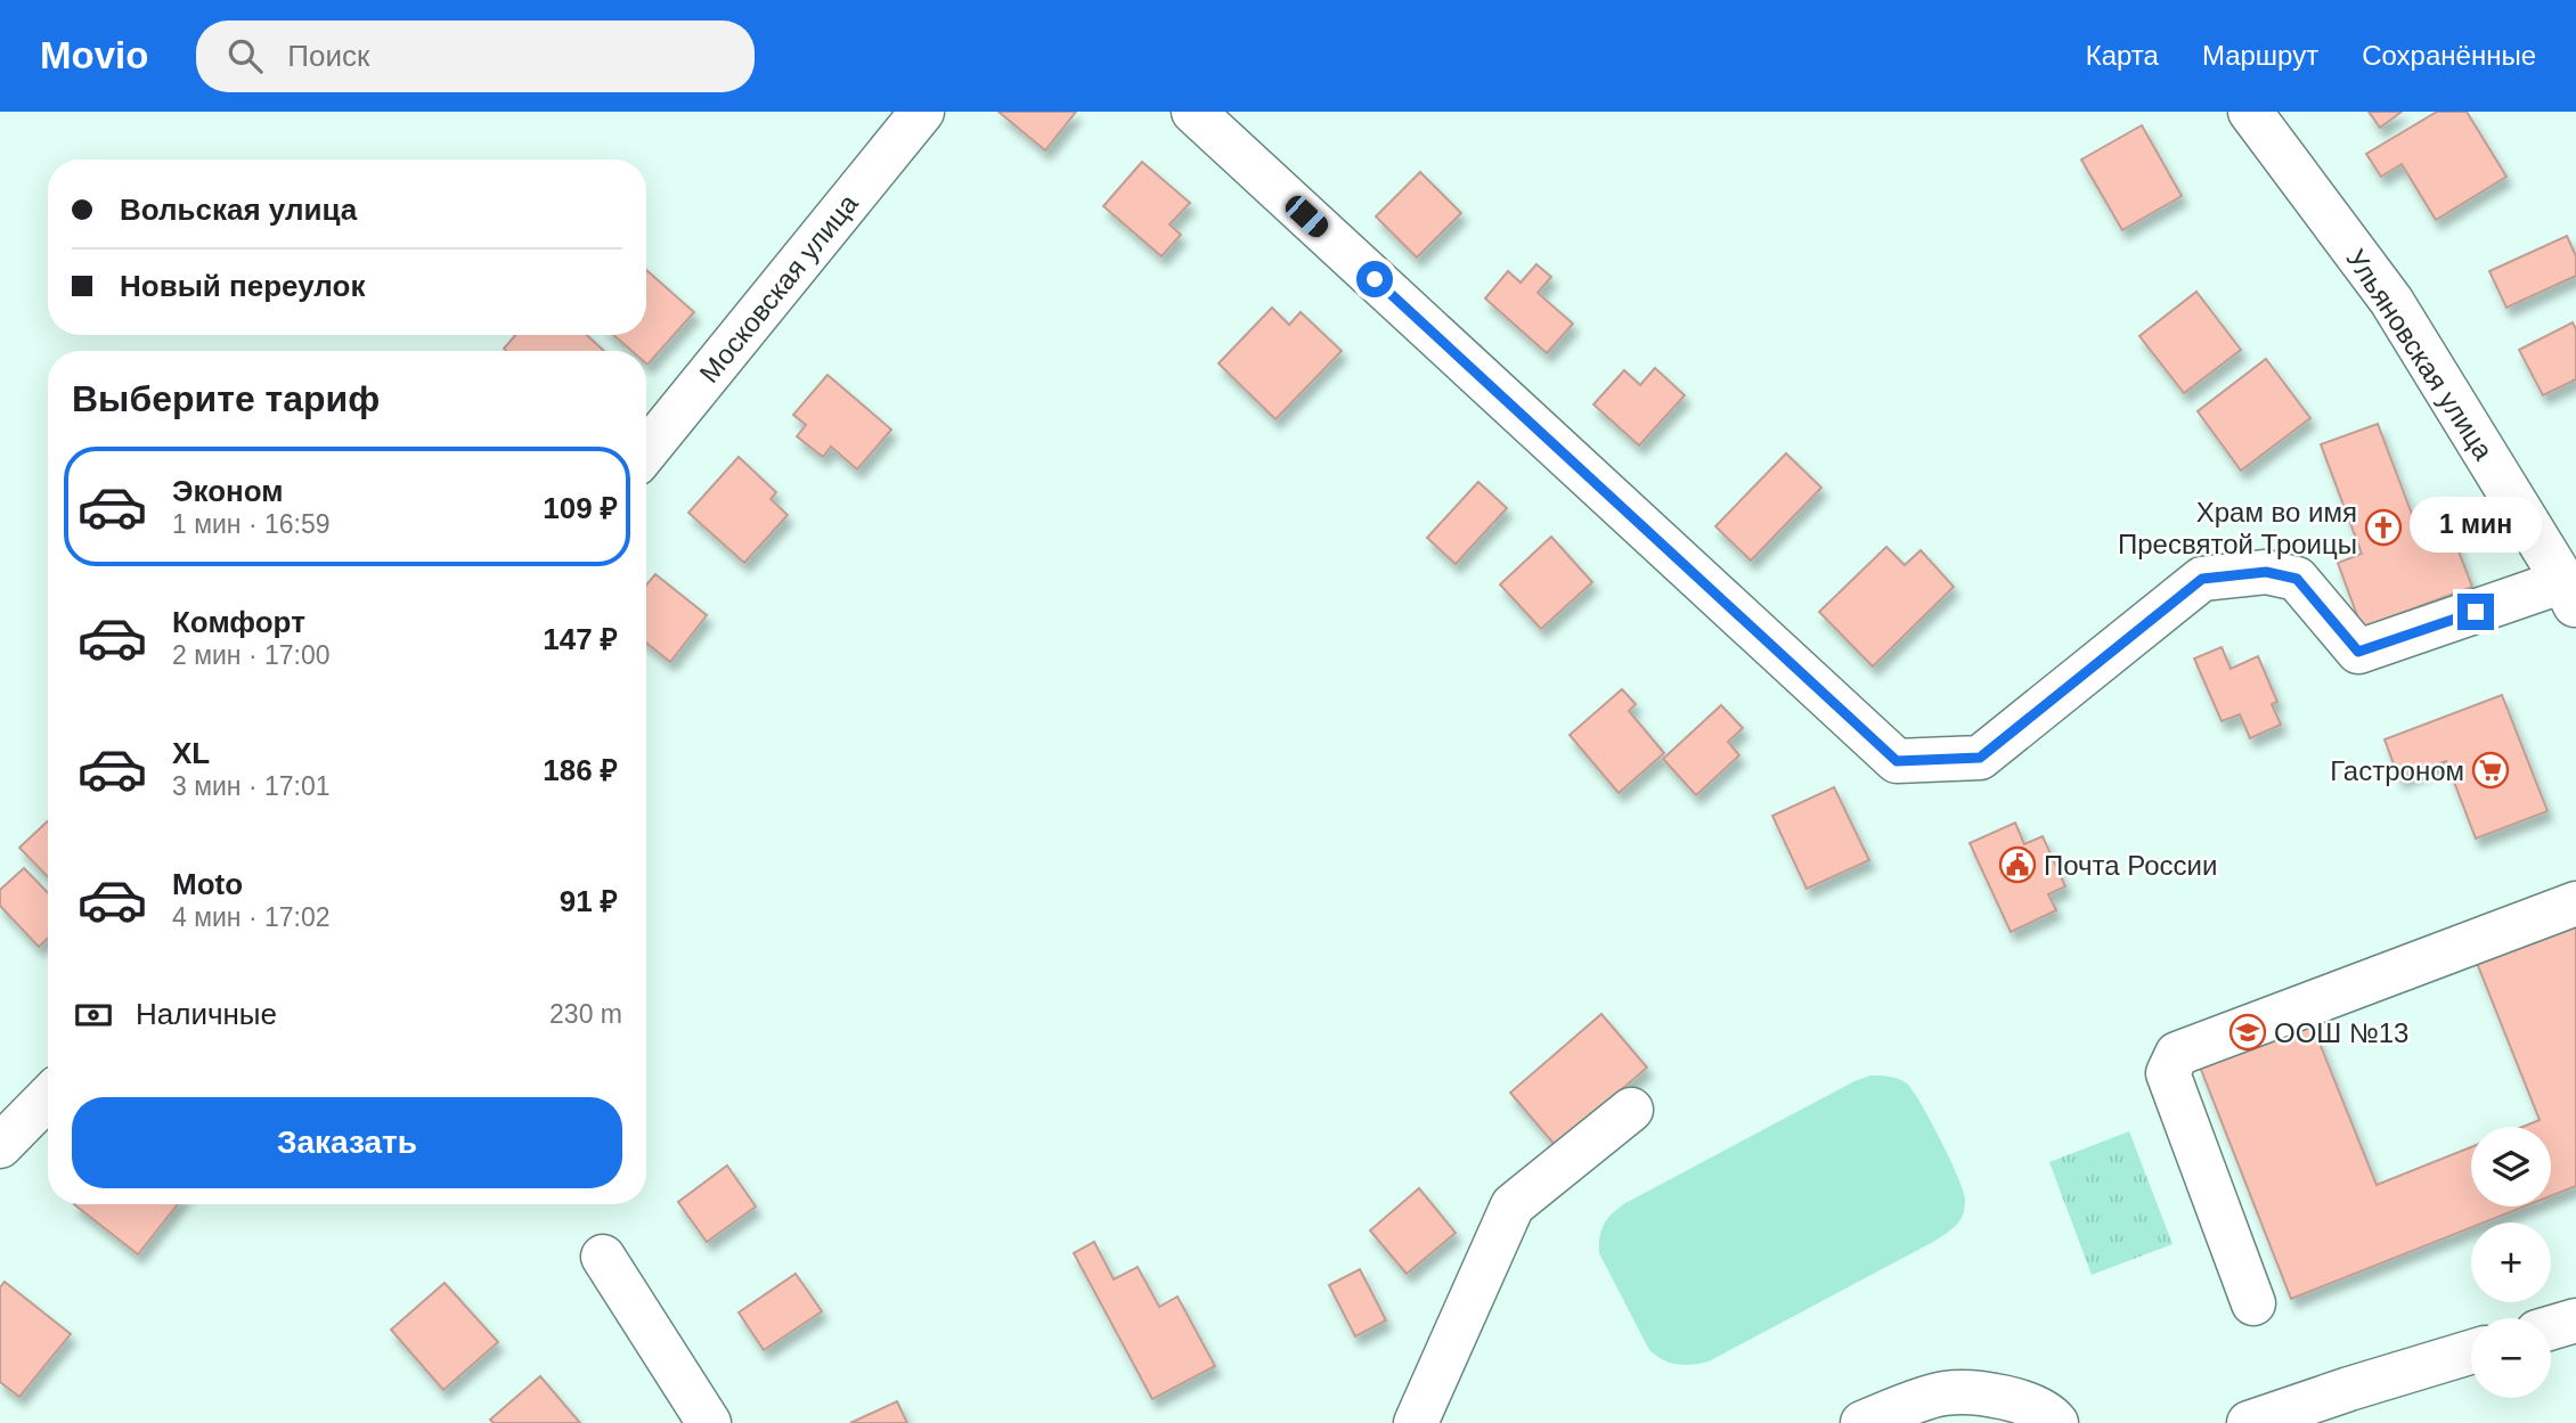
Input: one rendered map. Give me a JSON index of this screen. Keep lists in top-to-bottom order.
{
  "streets": {
    "street": ["Московская улица", "Ульяновская улица"]
  },
  "places": {
    "church": ["Храм во имя Пресвятой Троицы"],
    "supermarket": ["Гастроном"],
    "public building": ["Почта России"],
    "school or university": ["ООШ №13"]
  },
  "page": {
    "header": "Movio",
    "search": "Поиск",
    "nav": ["Карта", "Маршрут", "Сохранённые"],
    "banner": ["Вольская улица", "Новый переулок"],
    "heading": "Выберите тариф",
    "list": [
      {
        "name": "Эконом",
        "note": "1 мин · 16:59",
        "value": "109 ₽"
      },
      {
        "name": "Комфорт",
        "note": "2 мин · 17:00",
        "value": "147 ₽"
      },
      {
        "name": "XL",
        "note": "3 мин · 17:01",
        "value": "186 ₽"
      },
      {
        "name": "Moto",
        "note": "4 мин · 17:02",
        "value": "91 ₽"
      }
    ],
    "bubble": "1 мин",
    "pay": ["Наличные", "230 m"],
    "buttons": "Заказать",
    "map_buttons": ["+", "−"]
  }
}
